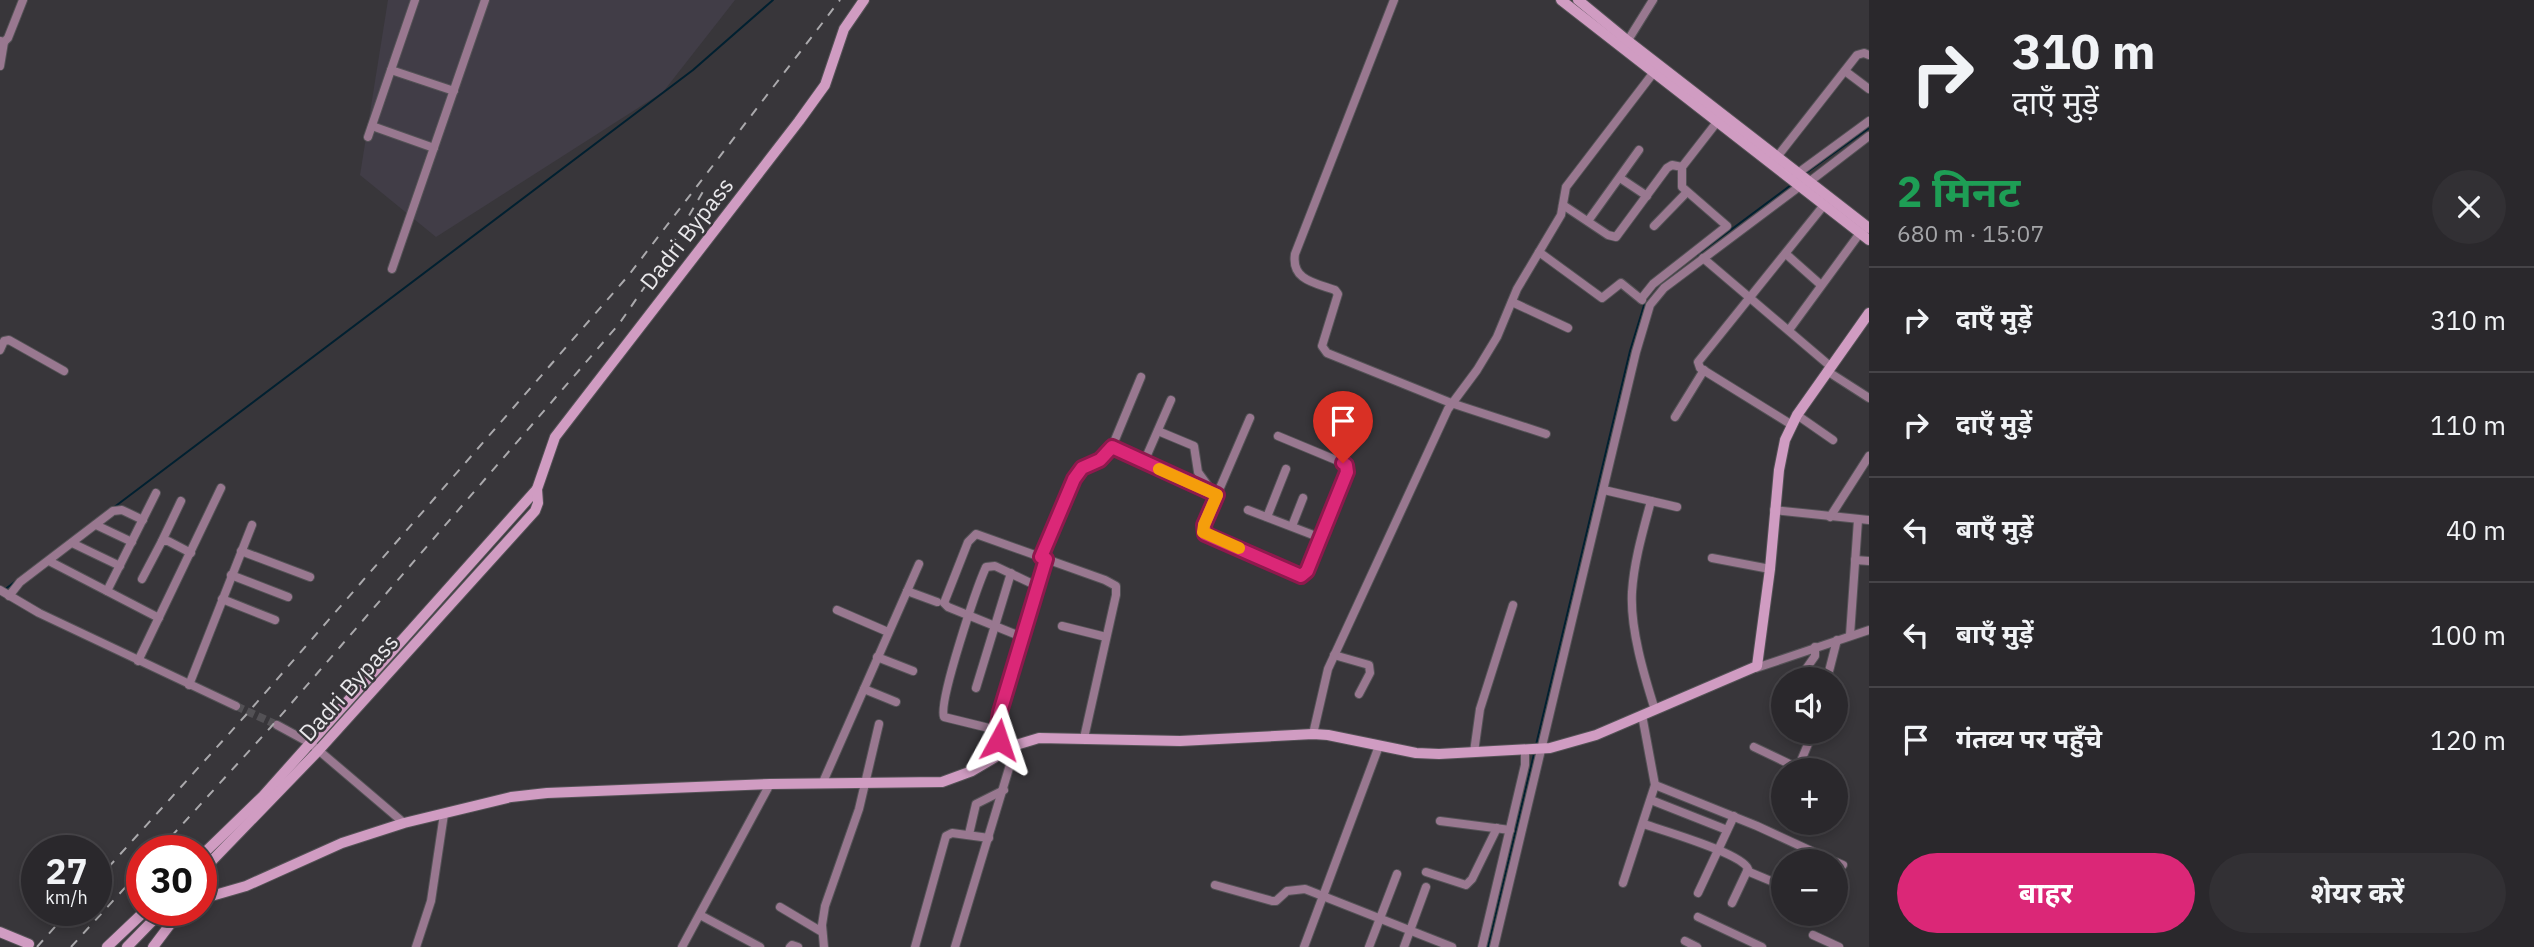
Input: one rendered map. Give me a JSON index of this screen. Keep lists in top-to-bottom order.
{
  "streets": {
    "main road": ["Dadri Bypass"]
  },
  "page": {
    "turn": ["310 m", "दाएँ मुड़ें"],
    "heading": ["2 मिनट", "680 m · 15:07"],
    "list": [
      {
        "name": "दाएँ मुड़ें",
        "value": "310 m"
      },
      {
        "name": "दाएँ मुड़ें",
        "value": "110 m"
      },
      {
        "name": "बाएँ मुड़ें",
        "value": "40 m"
      },
      {
        "name": "बाएँ मुड़ें",
        "value": "100 m"
      },
      {
        "name": "गंतव्य पर पहुँचे",
        "value": "120 m"
      }
    ],
    "map_buttons": ["+", "−"],
    "speed": "27 km/h",
    "limit": "30",
    "buttons": ["बाहर", "शेयर करें"]
  }
}
